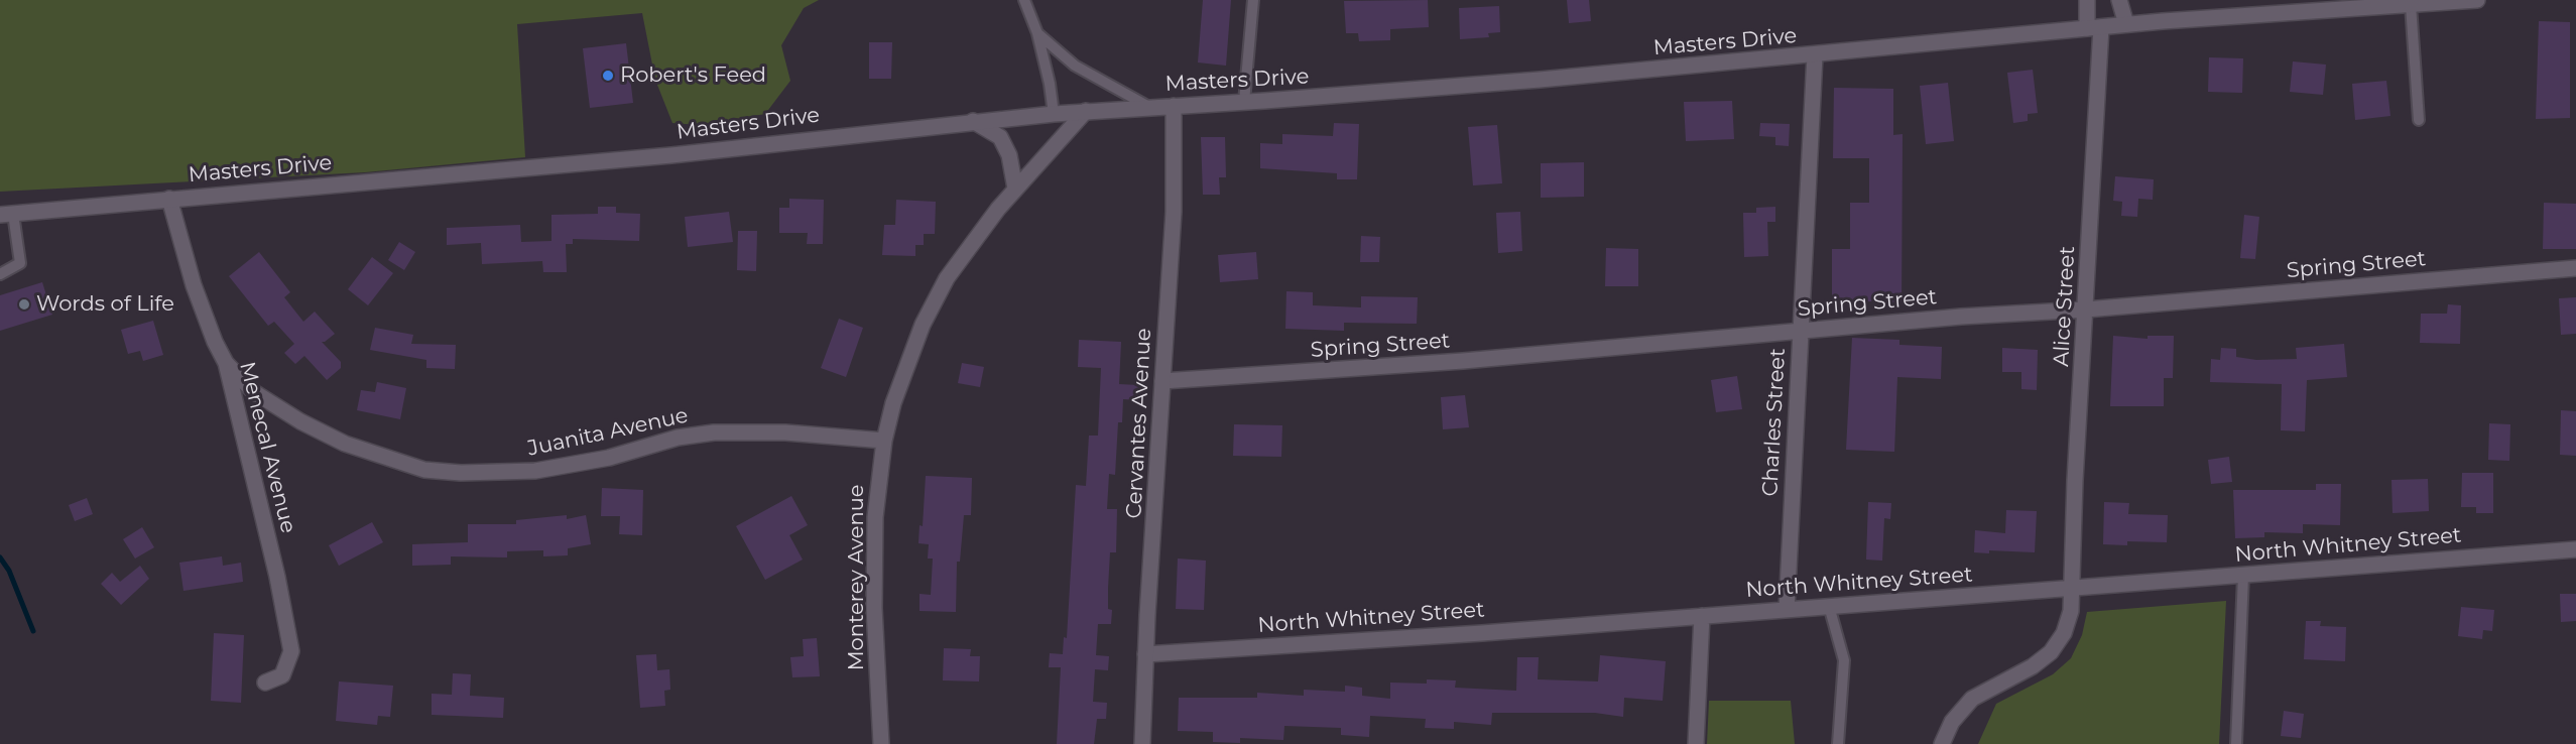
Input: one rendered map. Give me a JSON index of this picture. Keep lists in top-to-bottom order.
{
  "streets": {
    "street": [
      "Masters Drive",
      "Spring Street",
      "Alice Street",
      "Charles Street",
      "Cervantes Avenue",
      "Juanita Avenue",
      "Menecal Avenue",
      "North Whitney Street",
      "Monterey Avenue"
    ]
  },
  "crossings": [
    ["Masters Drive", "Alice Street"],
    ["Masters Drive", "Charles Street"],
    ["Masters Drive", "Cervantes Avenue"],
    ["Masters Drive", "Menecal Avenue"],
    ["Masters Drive", "Monterey Avenue"],
    ["Spring Street", "Alice Street"],
    ["Spring Street", "Charles Street"],
    ["Spring Street", "Cervantes Avenue"],
    ["Alice Street", "North Whitney Street"],
    ["Charles Street", "North Whitney Street"],
    ["Cervantes Avenue", "North Whitney Street"],
    ["Juanita Avenue", "Menecal Avenue"],
    ["Juanita Avenue", "Monterey Avenue"]
  ],
  "places": ["Robert's Feed", "Words of Life"]
}
